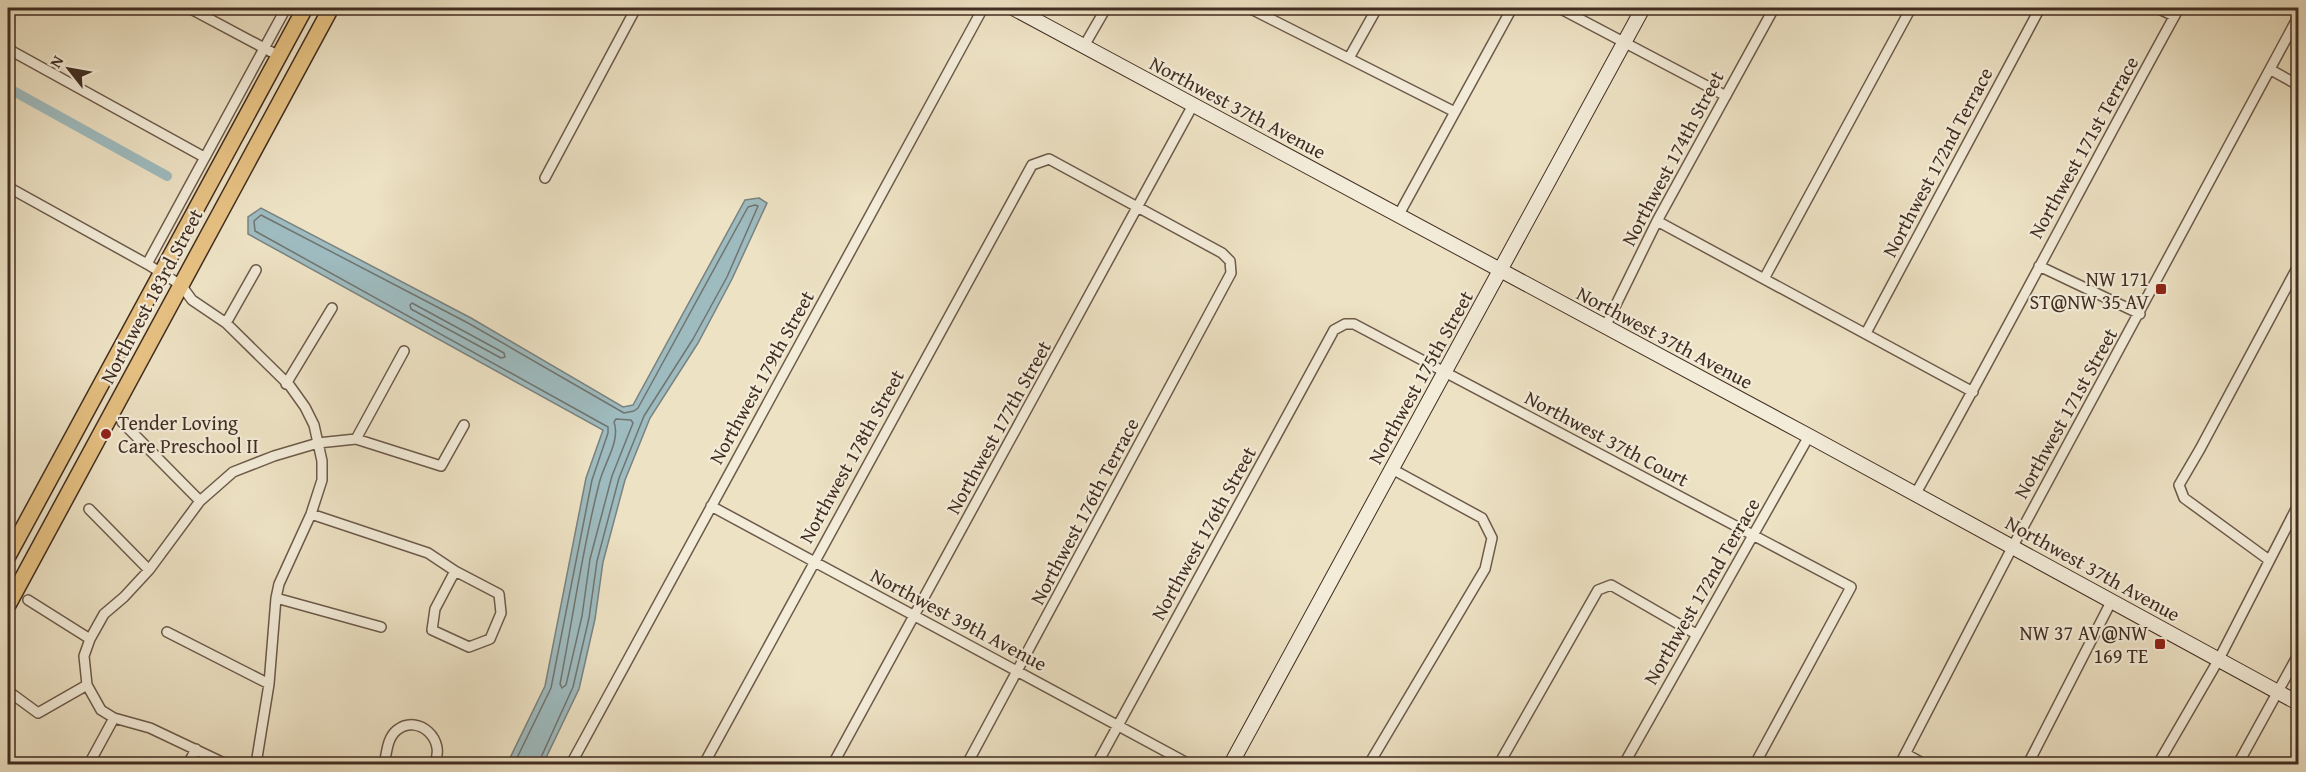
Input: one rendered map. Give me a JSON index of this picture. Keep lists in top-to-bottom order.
{
  "streets": {
    "main road": ["Northwest 37th Avenue", "Northwest 183rd Street", "Northwest 175th Street"],
    "street": [
      "Northwest 171st Terrace",
      "Northwest 174th Street",
      "Northwest 172nd Terrace",
      "Northwest 179th Street",
      "Northwest 171st Street",
      "Northwest 177th Street",
      "Northwest 37th Court",
      "Northwest 178th Street",
      "Northwest 176th Terrace",
      "Northwest 176th Street",
      "Northwest 39th Avenue"
    ]
  },
  "crossings": [
    ["Northwest 37th Avenue", "Northwest 171st Terrace"],
    ["Northwest 37th Avenue", "Northwest 174th Street"],
    ["Northwest 37th Avenue", "Northwest 172nd Terrace"],
    ["Northwest 37th Avenue", "Northwest 175th Street"],
    ["Northwest 37th Avenue", "Northwest 171st Street"],
    ["Northwest 37th Avenue", "Northwest 177th Street"],
    ["Northwest 172nd Terrace", "Northwest 37th Court"],
    ["Northwest 179th Street", "Northwest 39th Avenue"],
    ["Northwest 175th Street", "Northwest 37th Court"],
    ["Northwest 177th Street", "Northwest 178th Street"],
    ["Northwest 177th Street", "Northwest 176th Terrace"],
    ["Northwest 177th Street", "Northwest 39th Avenue"],
    ["Northwest 37th Court", "Northwest 176th Street"],
    ["Northwest 178th Street", "Northwest 176th Terrace"],
    ["Northwest 178th Street", "Northwest 39th Avenue"],
    ["Northwest 176th Terrace", "Northwest 39th Avenue"],
    ["Northwest 176th Street", "Northwest 39th Avenue"]
  ],
  "places": {
    "transit": ["NW 171 ST@NW 35 AV", "NW 37 AV@NW 169 TE"],
    "other": ["Tender Loving Care Preschool II"]
  },
  "north": "top left"
}
